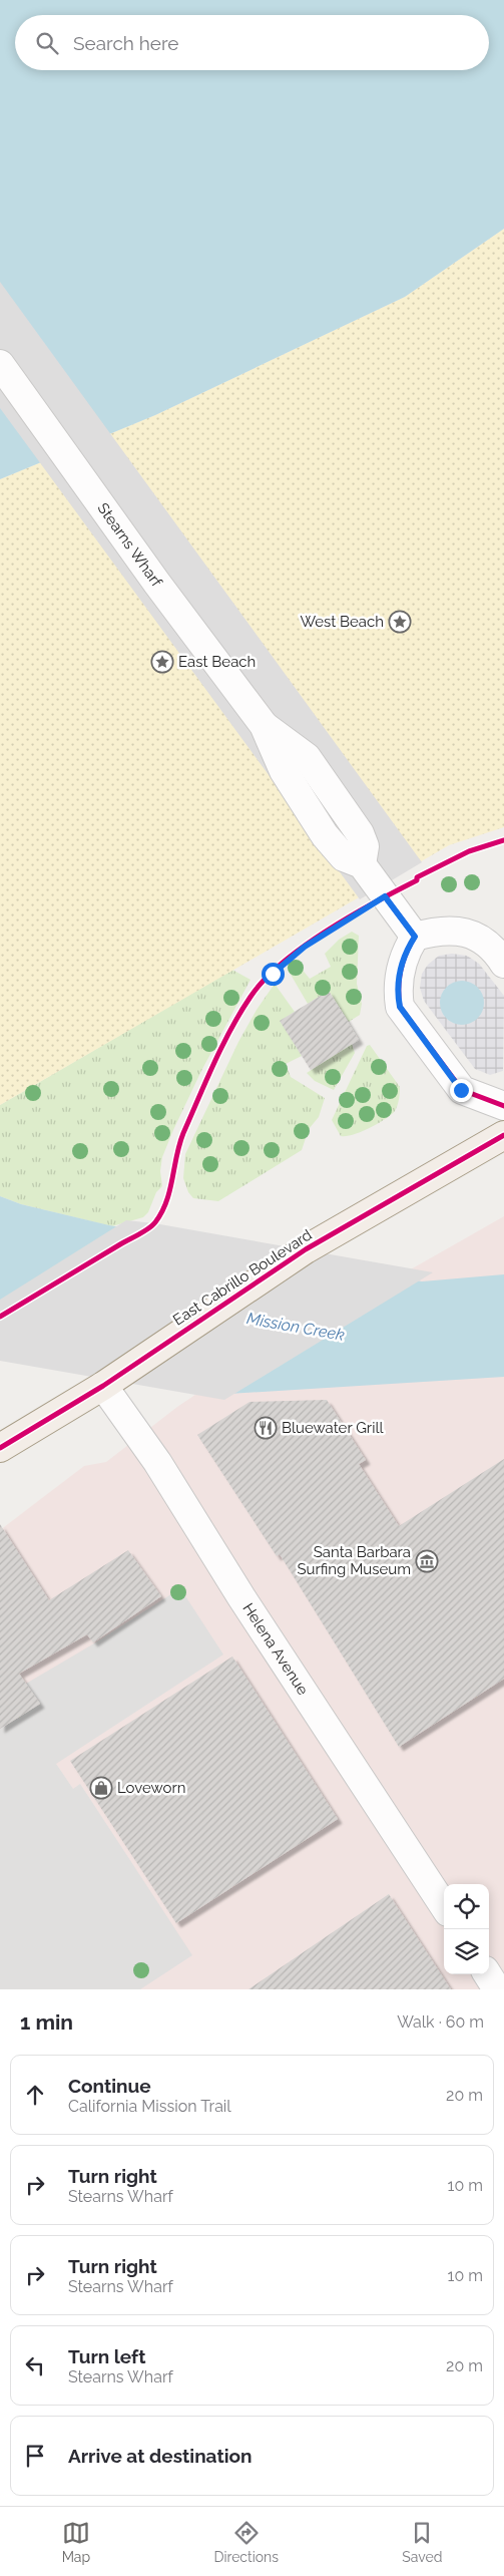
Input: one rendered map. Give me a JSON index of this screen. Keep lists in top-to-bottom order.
{
  "streets": {
    "main road": ["East Cabrillo Boulevard"],
    "street": ["Stearns Wharf", "Helena Avenue"]
  },
  "crossings": [
    ["East Cabrillo Boulevard", "Helena Avenue"]
  ],
  "water": ["Mission Creek"],
  "places": {
    "place": ["West Beach", "East Beach"],
    "restaurant": ["Bluewater Grill"],
    "museum": ["Santa Barbara Surfing Museum"],
    "shop": ["Loveworn"]
  },
  "page": {
    "search": "Search here",
    "heading": ["1 min", "Walk · 60 m"],
    "list": [
      ["Continue", "California Mission Trail", "20 m"],
      ["Turn right", "Stearns Wharf", "10 m"],
      ["Turn right", "Stearns Wharf", "10 m"],
      ["Turn left", "Stearns Wharf", "20 m"],
      "Arrive at destination"
    ],
    "nav": ["Map", "Directions", "Saved"]
  }
}
